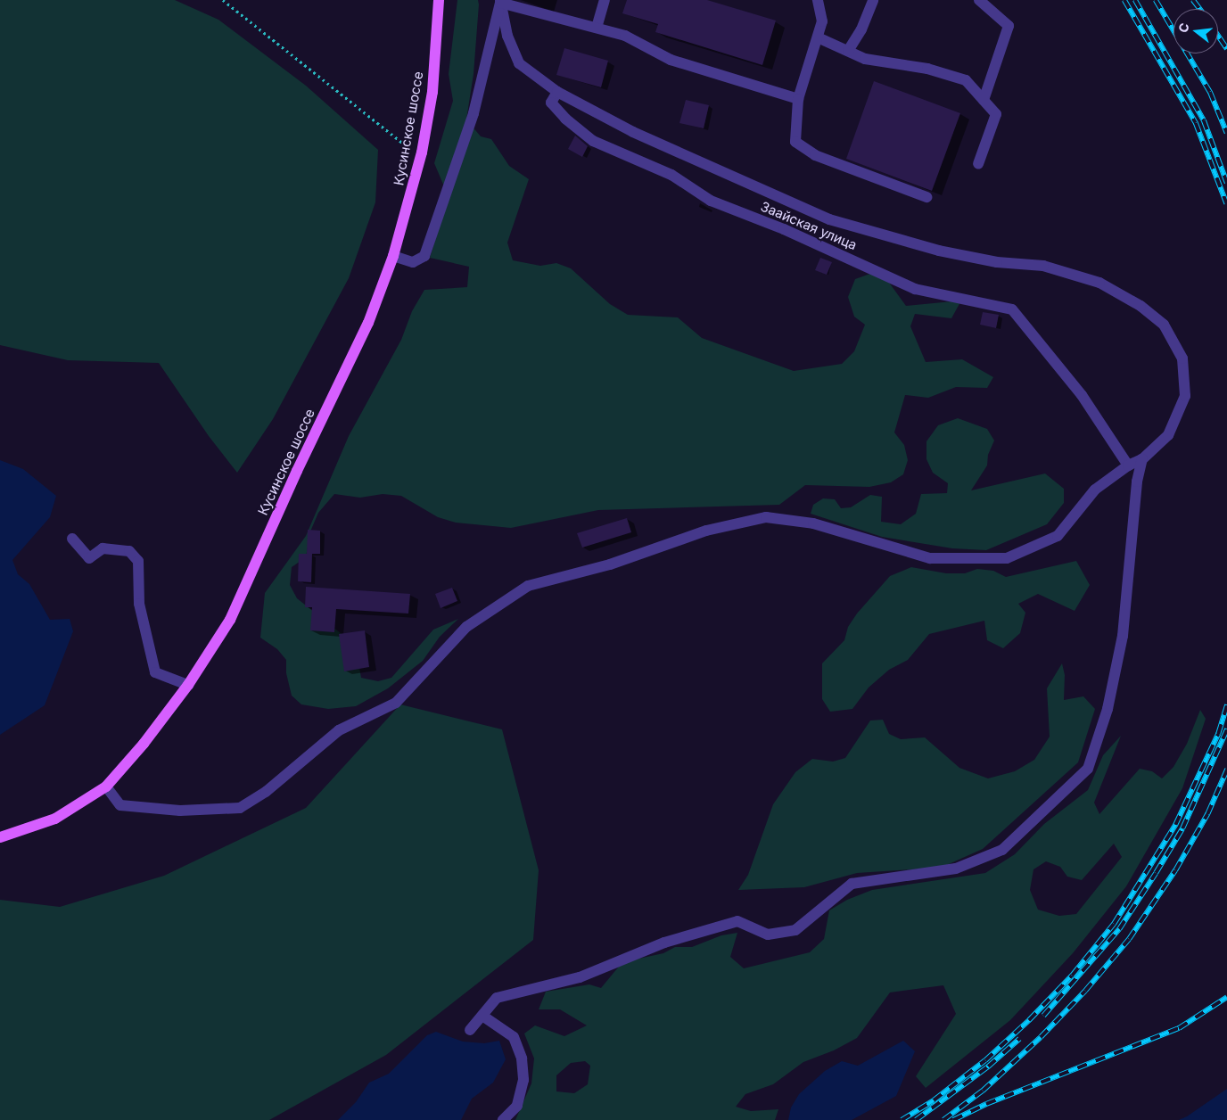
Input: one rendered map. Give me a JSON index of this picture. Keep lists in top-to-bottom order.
{
  "streets": {
    "main road": ["Кусинское шоссе"],
    "street": ["Заайская улица"]
  },
  "north": "left"
}
